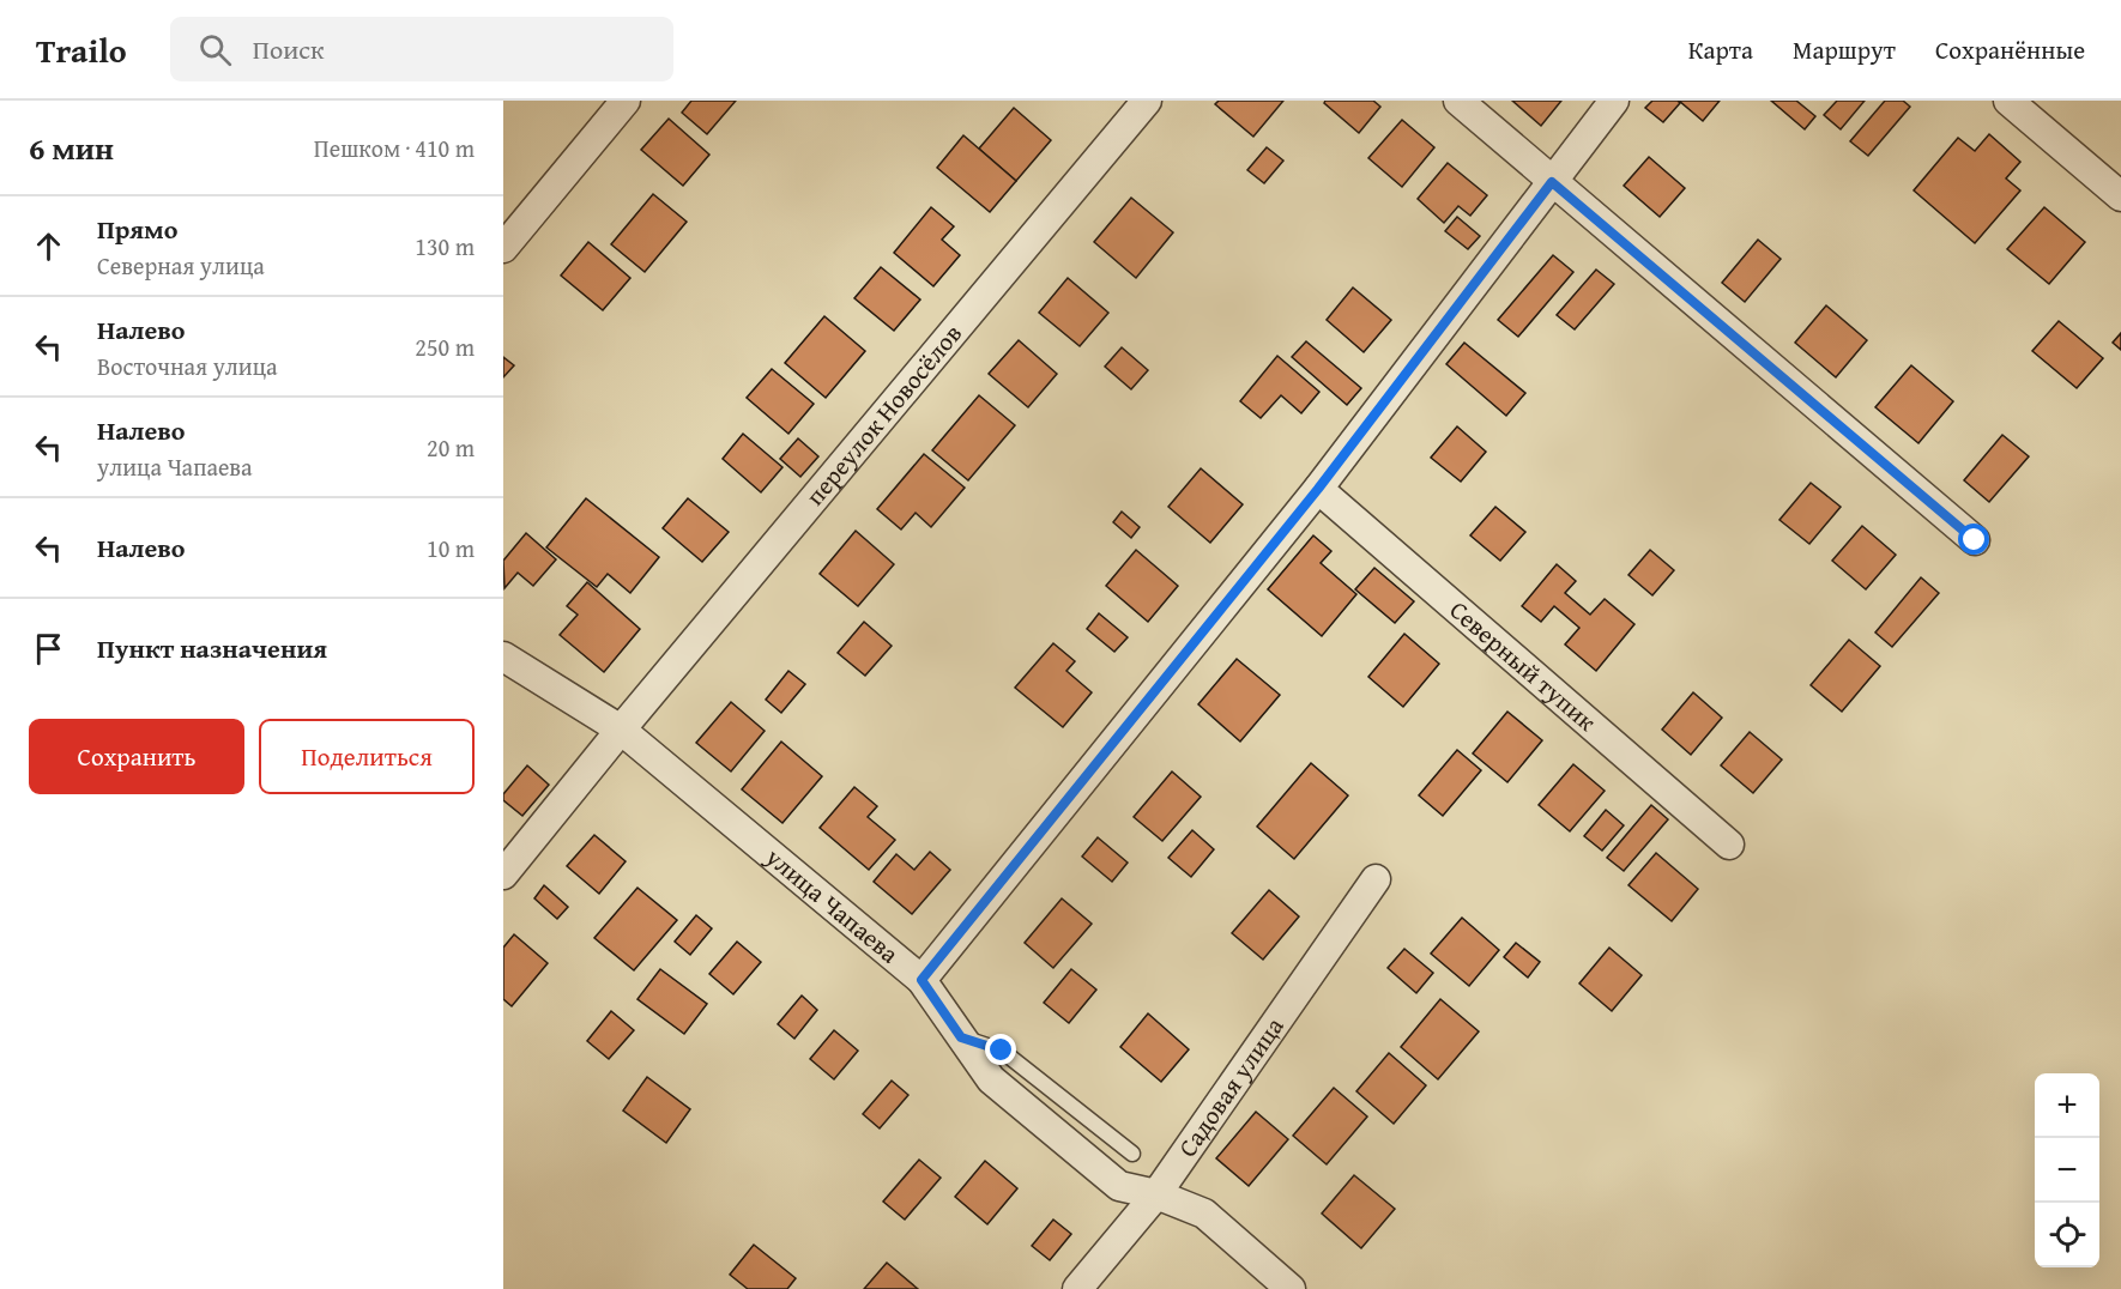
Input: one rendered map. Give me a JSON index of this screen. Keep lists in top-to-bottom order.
{
  "streets": {
    "street": [
      "переулок Новосёлов",
      "Северный тупик",
      "улица Чапаева",
      "Садовая улица"
    ]
  },
  "crossings": [
    ["переулок Новосёлов", "улица Чапаева"],
    ["улица Чапаева", "Садовая улица"]
  ],
  "page": {
    "header": "Trailo",
    "search": "Поиск",
    "nav": ["Карта", "Маршрут", "Сохранённые"],
    "heading": ["6 мин", "Пешком · 410 m"],
    "list": [
      ["Прямо", "Северная улица", "130 m"],
      ["Налево", "Восточная улица", "250 m"],
      ["Налево", "улица Чапаева", "20 m"],
      ["Налево", "10 m"],
      "Пункт назначения"
    ],
    "buttons": ["Сохранить", "Поделиться"],
    "map_buttons": ["+", "−"]
  }
}
